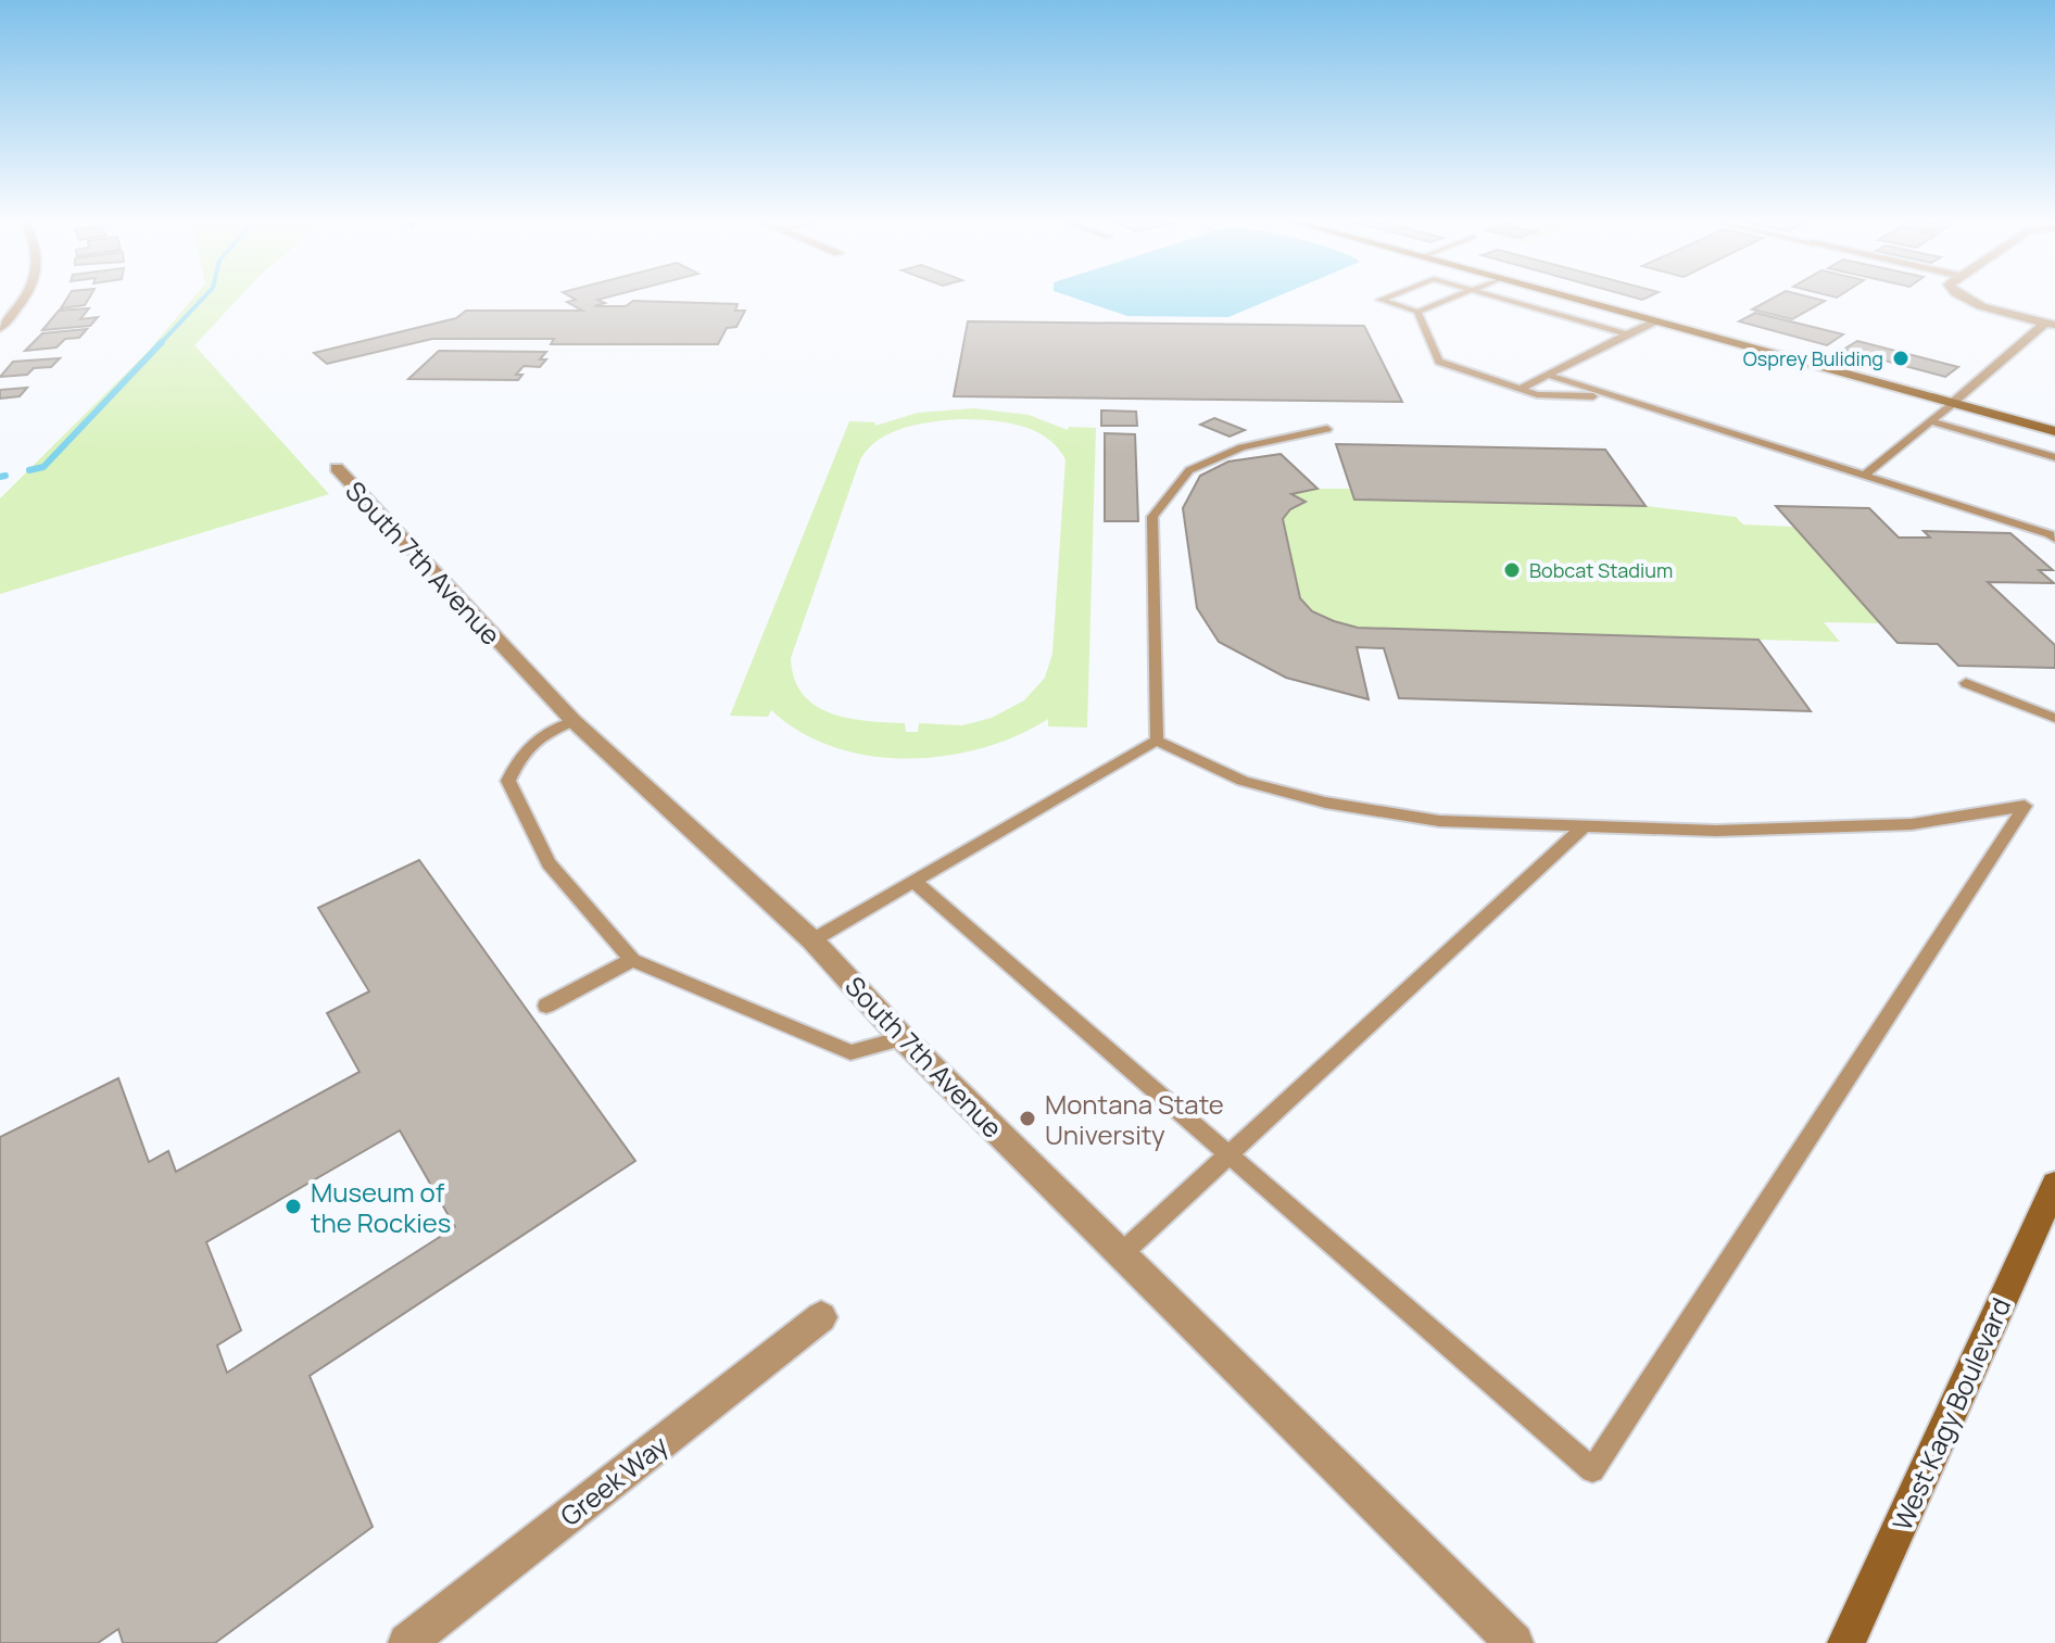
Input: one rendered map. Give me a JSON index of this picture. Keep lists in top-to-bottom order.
{
  "streets": {
    "street": ["South 7th Avenue", "West Kagy Boulevard", "Greek Way"]
  },
  "places": [
    "Osprey Buliding",
    "Bobcat Stadium",
    "Montana State University",
    "Museum of the Rockies"
  ]
}
